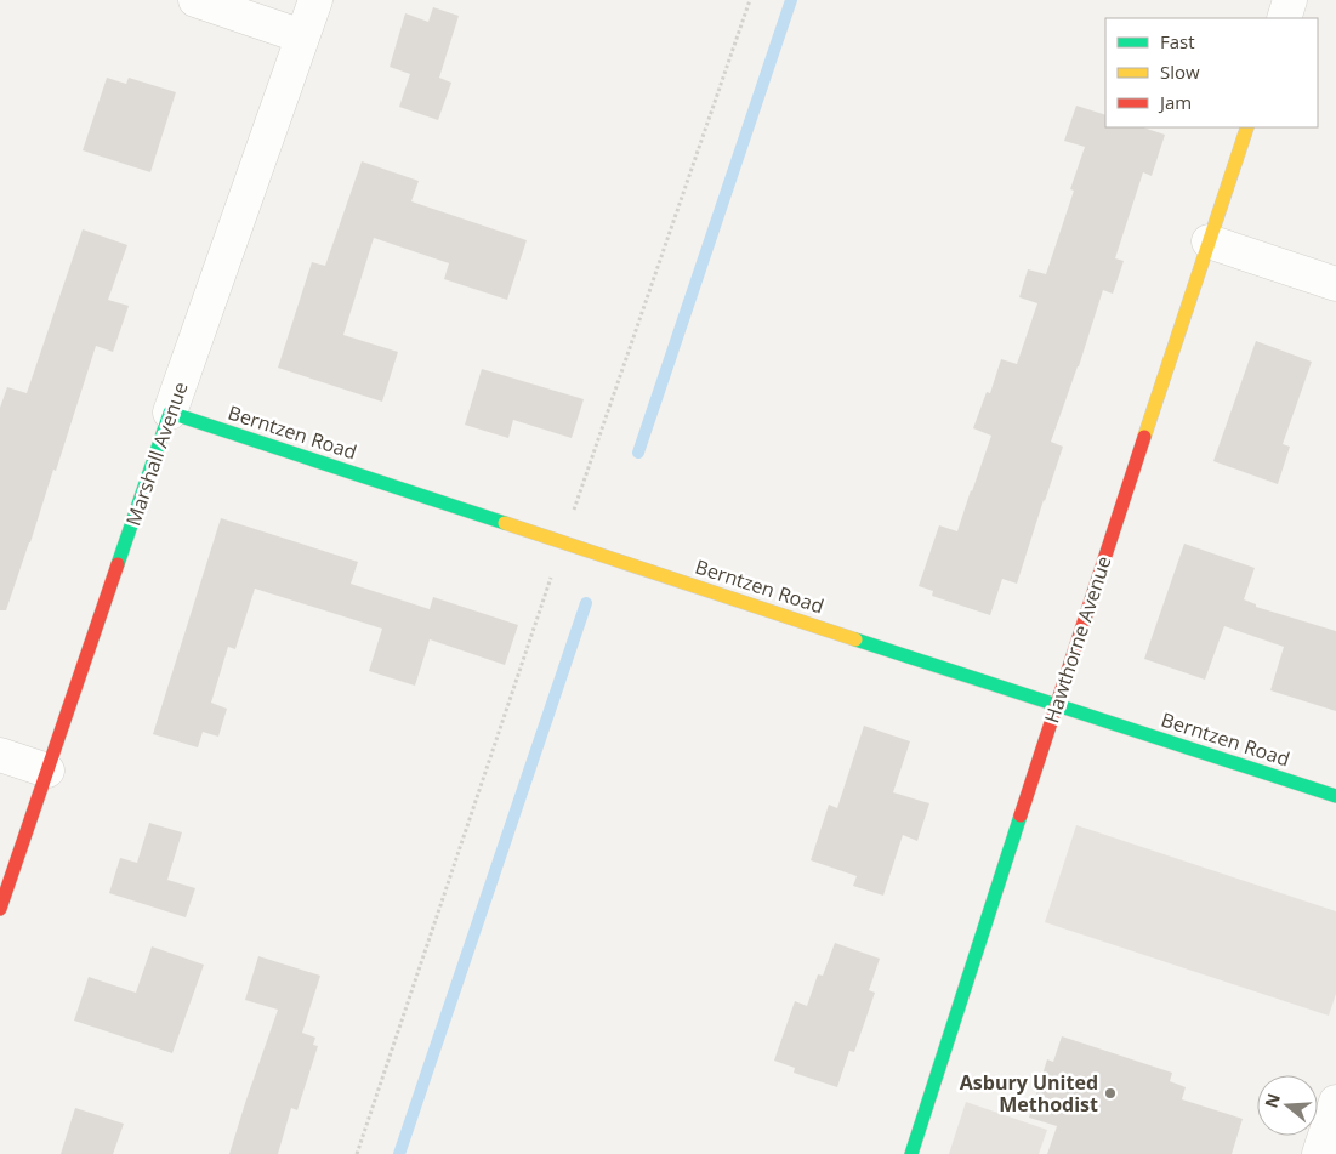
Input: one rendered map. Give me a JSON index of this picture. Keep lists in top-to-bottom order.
{
  "streets": {
    "street": ["Berntzen Road", "Marshall Avenue", "Hawthorne Avenue"]
  },
  "crossings": [
    ["Berntzen Road", "Marshall Avenue"],
    ["Berntzen Road", "Hawthorne Avenue"]
  ],
  "places": ["Asbury United Methodist"],
  "legend": ["Fast", "Slow", "Jam"],
  "north": "left"
}
